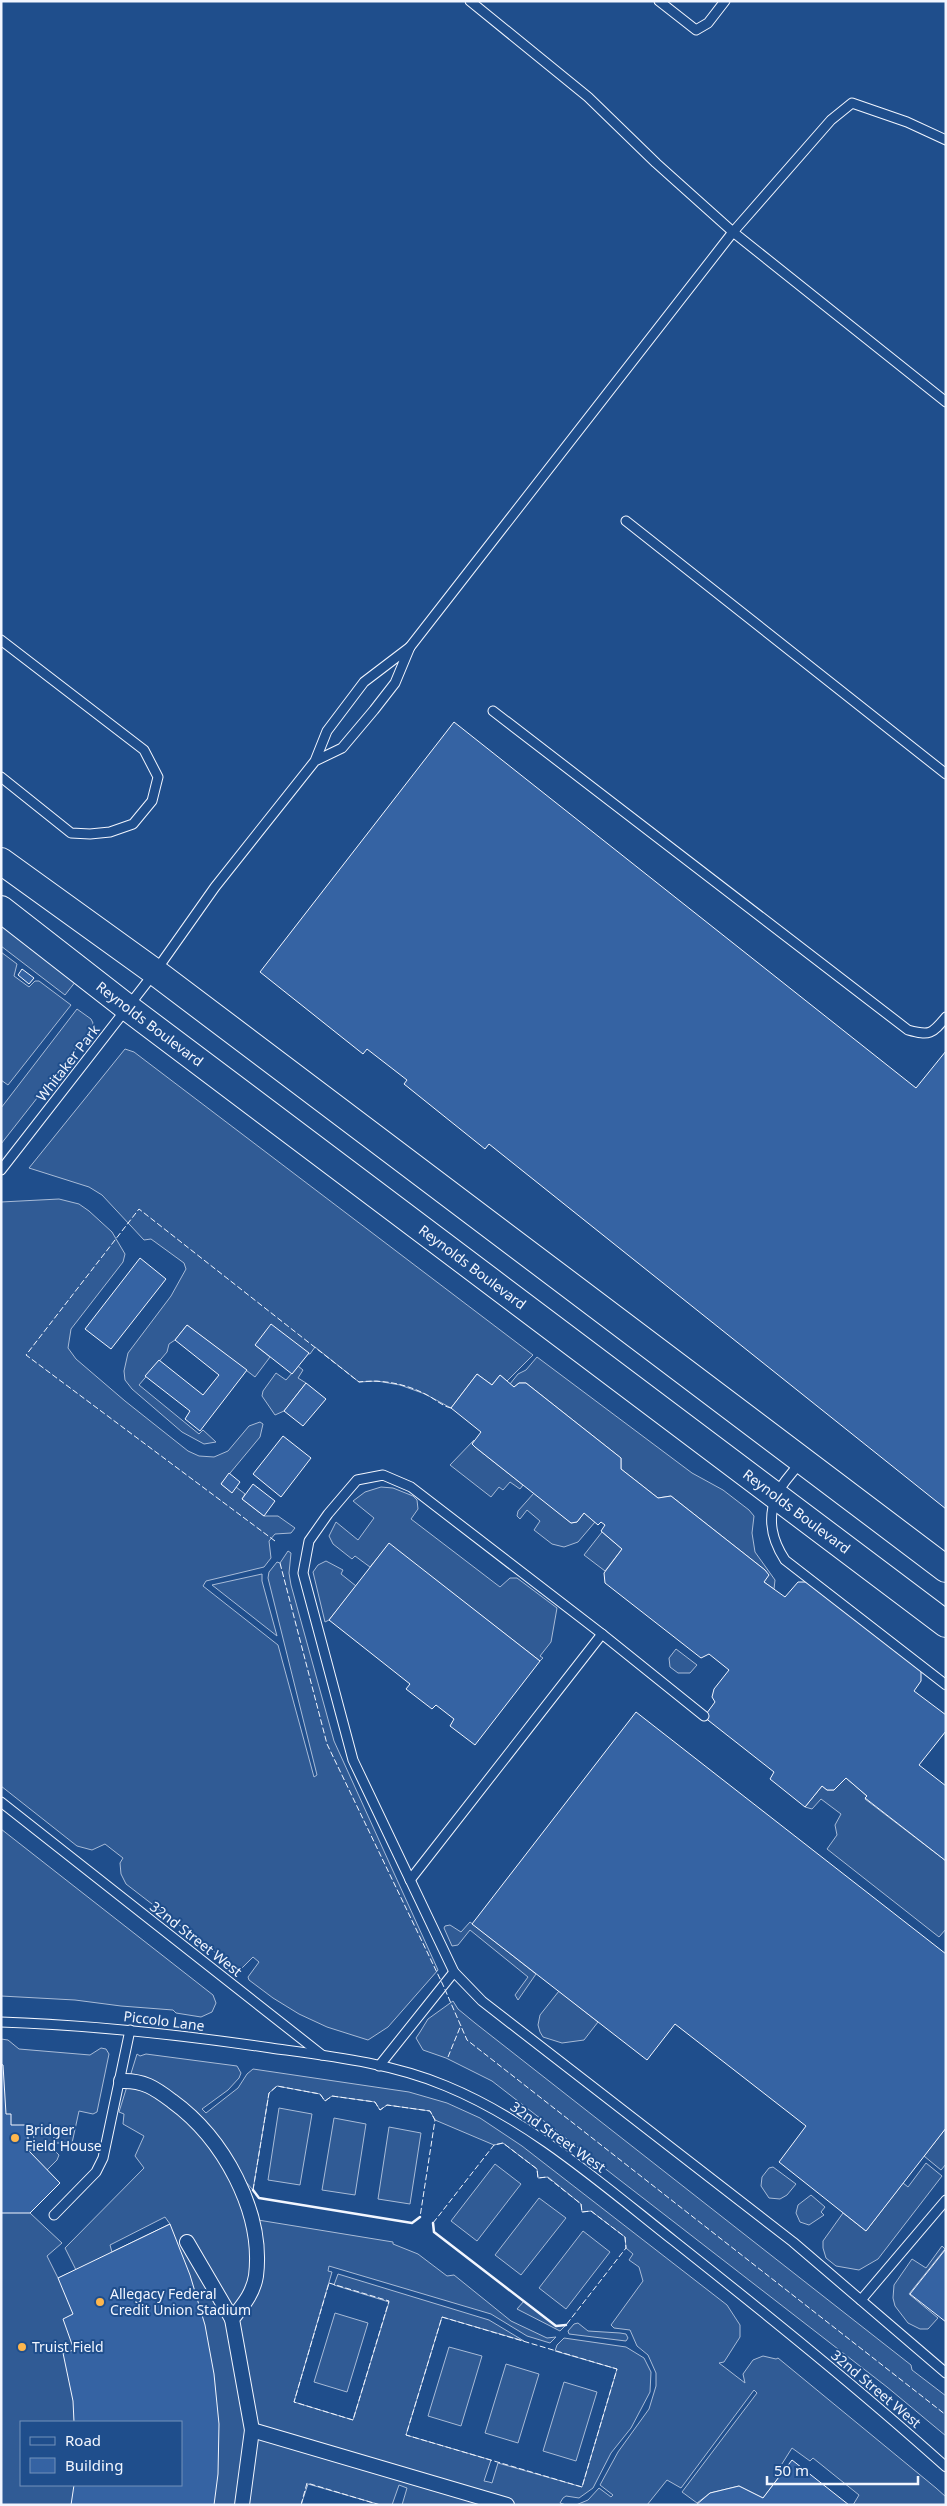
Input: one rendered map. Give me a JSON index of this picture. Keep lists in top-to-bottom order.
{
  "streets": {
    "main road": ["Reynolds Boulevard"],
    "lane": ["Whitaker Park", "32nd Street West", "Piccolo Lane"]
  },
  "crossings": [
    ["Reynolds Boulevard", "Whitaker Park"],
    ["32nd Street West", "Piccolo Lane"]
  ],
  "places": ["Bridger Field House", "Allegacy Federal Credit Union Stadium", "Truist Field"],
  "legend": ["Road", "Building"],
  "scale_bar": "50 m"
}
